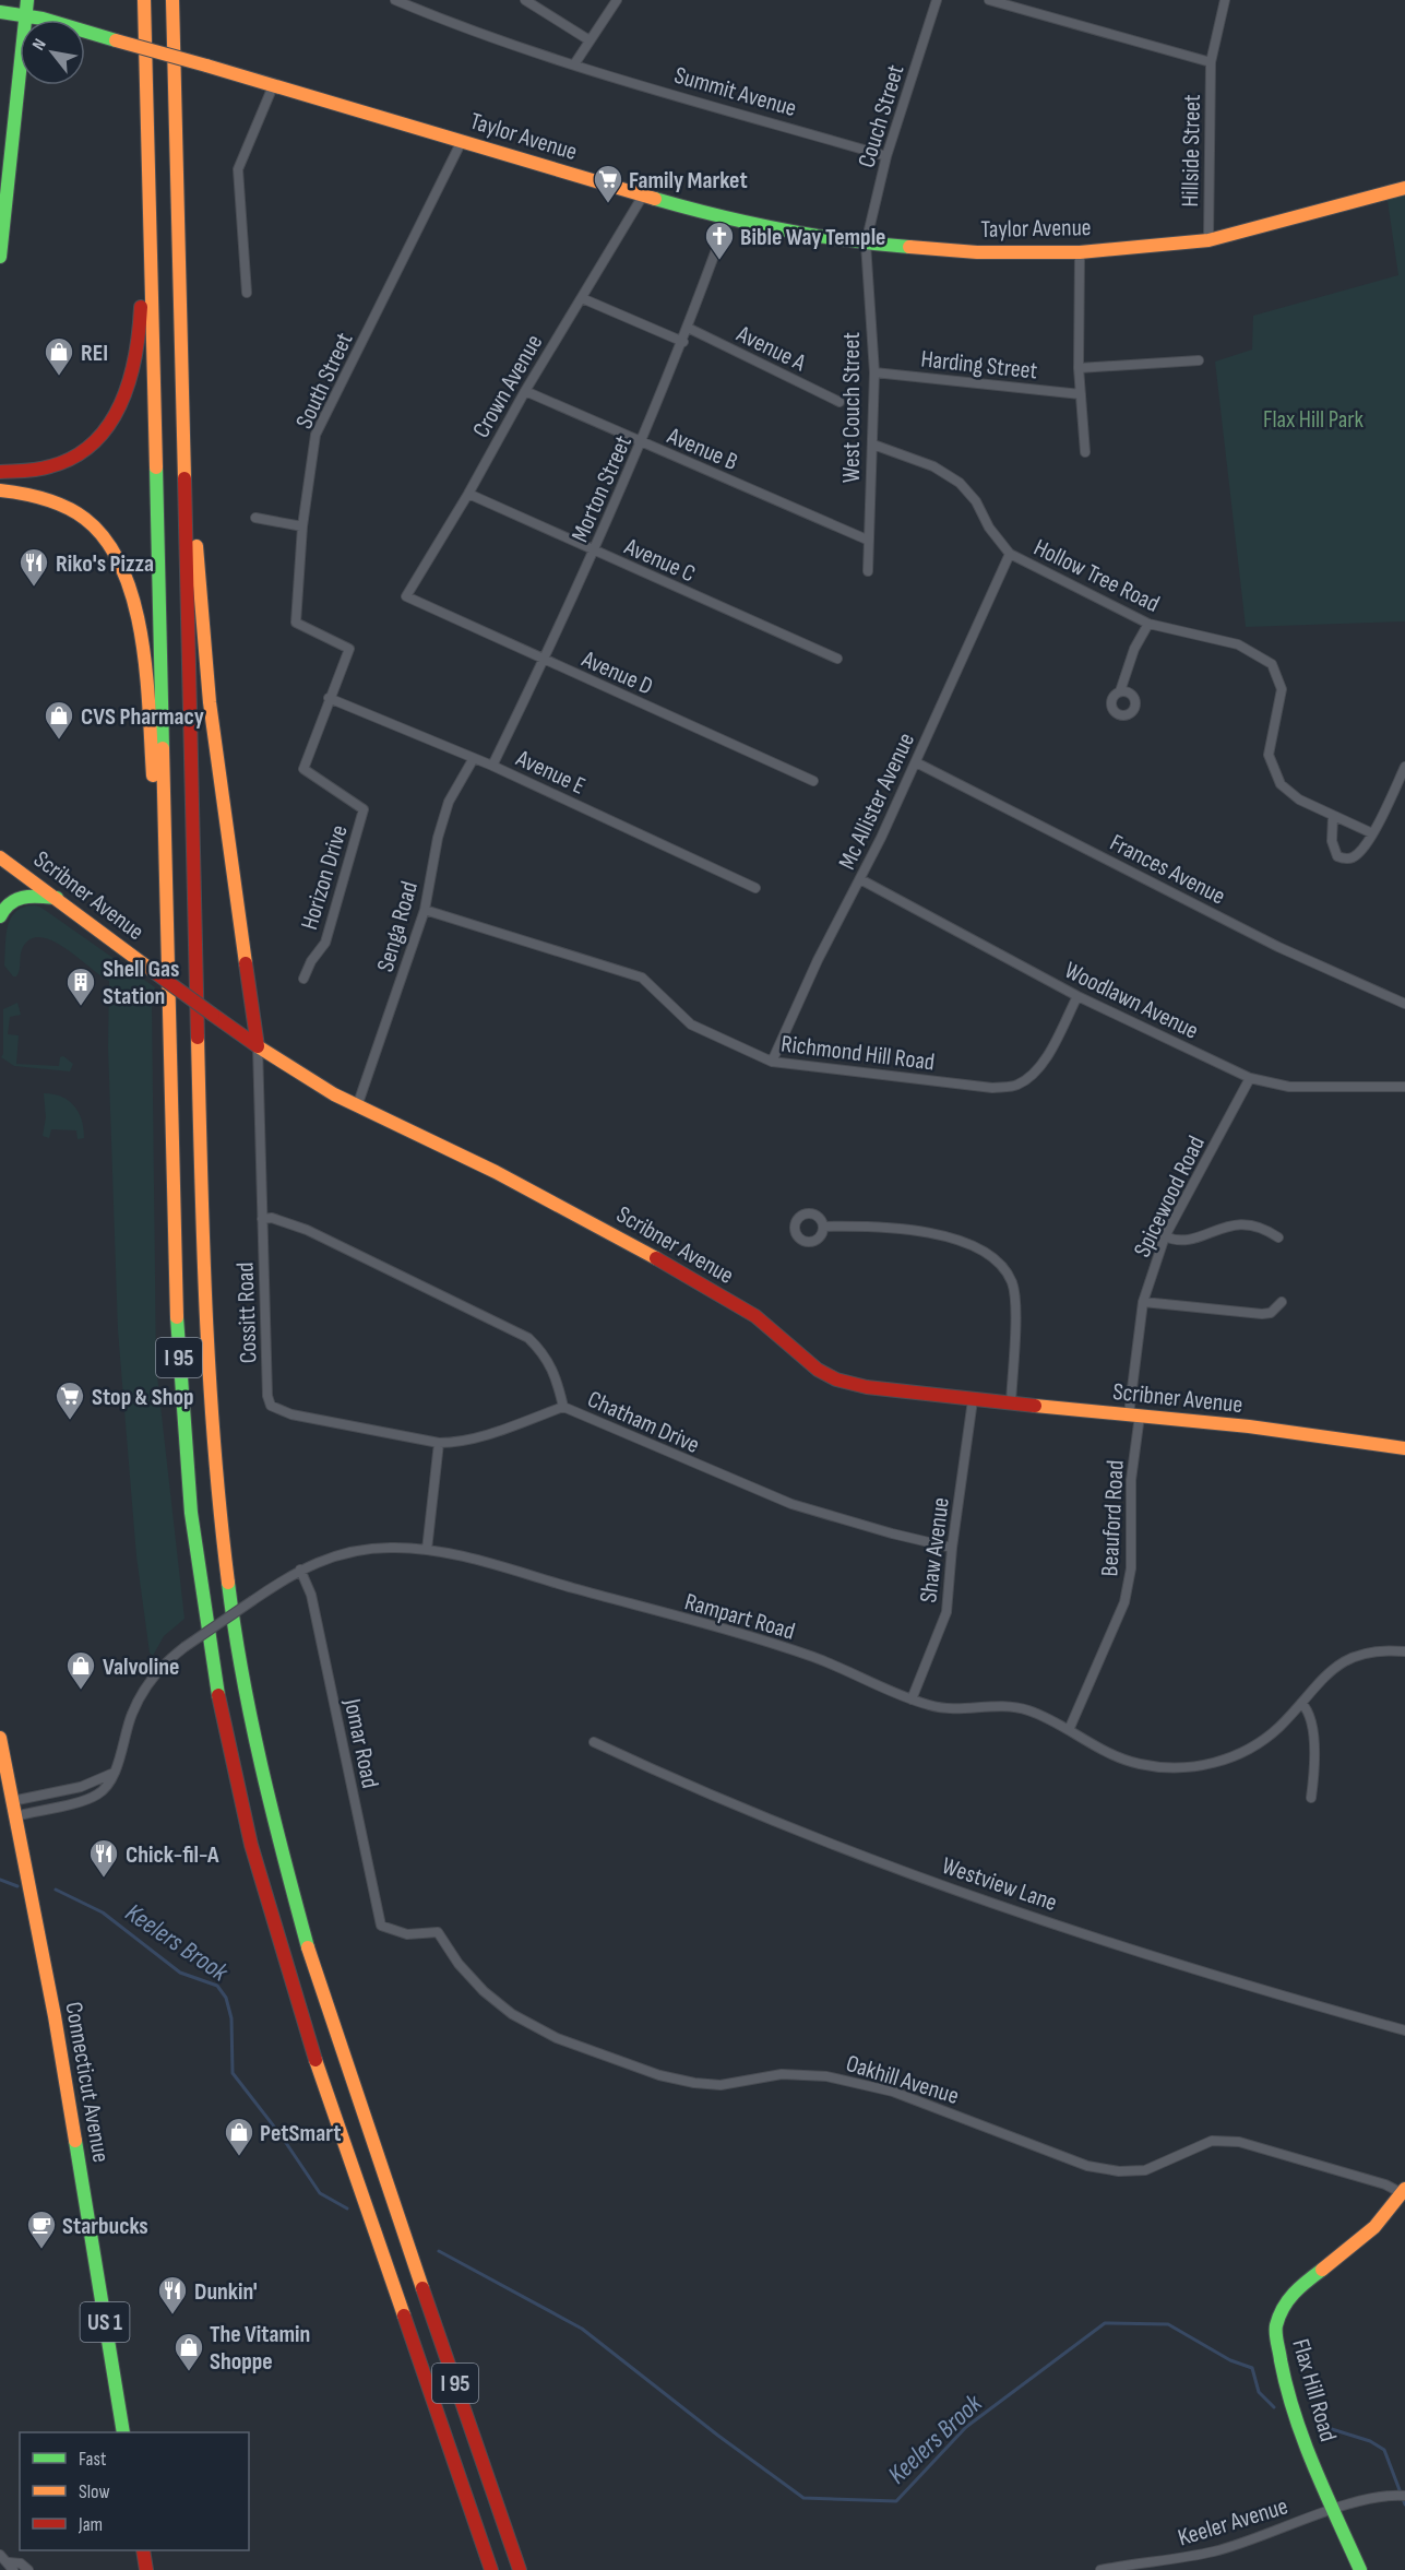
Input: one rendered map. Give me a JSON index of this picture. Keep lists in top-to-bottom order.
{
  "streets": {
    "main road": [
      "Taylor Avenue",
      "Scribner Avenue",
      "I 95",
      "Connecticut Avenue",
      "US 1",
      "Flax Hill Road"
    ],
    "street": [
      "Summit Avenue",
      "Couch Street",
      "Hillside Street",
      "Avenue A",
      "Harding Street",
      "South Street",
      "Crown Avenue",
      "West Couch Street",
      "Avenue B",
      "Morton Street",
      "Avenue C",
      "Hollow Tree Road",
      "Avenue D",
      "Avenue E",
      "Mc Allister Avenue",
      "Frances Avenue",
      "Horizon Drive",
      "Senga Road",
      "Woodlawn Avenue",
      "Richmond Hill Road",
      "Spicewood Road",
      "Cossitt Road",
      "Chatham Drive",
      "Beauford Road",
      "Shaw Avenue",
      "Rampart Road",
      "Jomar Road",
      "Westview Lane",
      "Oakhill Avenue",
      "Keeler Avenue"
    ]
  },
  "crossings": [
    ["Summit Avenue", "Couch Street"],
    ["Couch Street", "Taylor Avenue"],
    ["Couch Street", "West Couch Street"],
    ["Taylor Avenue", "Hillside Street"],
    ["Taylor Avenue", "South Street"],
    ["Taylor Avenue", "Crown Avenue"],
    ["Taylor Avenue", "West Couch Street"],
    ["Taylor Avenue", "Morton Street"],
    ["Avenue A", "Morton Street"],
    ["Harding Street", "West Couch Street"],
    ["South Street", "Avenue E"],
    ["South Street", "Horizon Drive"],
    ["Crown Avenue", "Avenue B"],
    ["Crown Avenue", "Avenue C"],
    ["Crown Avenue", "Avenue D"],
    ["West Couch Street", "Avenue B"],
    ["West Couch Street", "Hollow Tree Road"],
    ["Avenue B", "Morton Street"],
    ["Morton Street", "Avenue C"],
    ["Morton Street", "Avenue D"],
    ["Morton Street", "Avenue E"],
    ["Hollow Tree Road", "Mc Allister Avenue"],
    ["Avenue E", "Horizon Drive"],
    ["Avenue E", "Senga Road"],
    ["Mc Allister Avenue", "Frances Avenue"],
    ["Mc Allister Avenue", "Woodlawn Avenue"],
    ["Mc Allister Avenue", "Richmond Hill Road"],
    ["Scribner Avenue", "Senga Road"],
    ["Scribner Avenue", "Spicewood Road"],
    ["Scribner Avenue", "Cossitt Road"],
    ["Scribner Avenue", "Beauford Road"],
    ["Scribner Avenue", "Shaw Avenue"],
    ["Senga Road", "Richmond Hill Road"],
    ["Woodlawn Avenue", "Richmond Hill Road"],
    ["Woodlawn Avenue", "Spicewood Road"],
    ["Spicewood Road", "Beauford Road"],
    ["Cossitt Road", "Chatham Drive"],
    ["Chatham Drive", "Shaw Avenue"],
    ["Beauford Road", "Rampart Road"],
    ["Shaw Avenue", "Rampart Road"],
    ["Rampart Road", "Jomar Road"],
    ["Rampart Road", "Connecticut Avenue"],
    ["Jomar Road", "Oakhill Avenue"],
    ["Oakhill Avenue", "Flax Hill Road"],
    ["Flax Hill Road", "Keeler Avenue"]
  ],
  "water": ["Keelers Brook"],
  "parks": ["Flax Hill Park"],
  "places": {
    "supermarket": ["Family Market", "Stop & Shop"],
    "church": ["Bible Way Temple"],
    "shop": [
      "REI",
      "CVS Pharmacy",
      "Valvoline",
      "PetSmart",
      "The Vitamin Shoppe"
    ],
    "restaurant": ["Riko's Pizza", "Chick-fil-A", "Dunkin'"],
    "building": ["Shell Gas Station"],
    "cafe": ["Starbucks"]
  },
  "legend": ["Fast", "Slow", "Jam"],
  "north": "top left"
}
